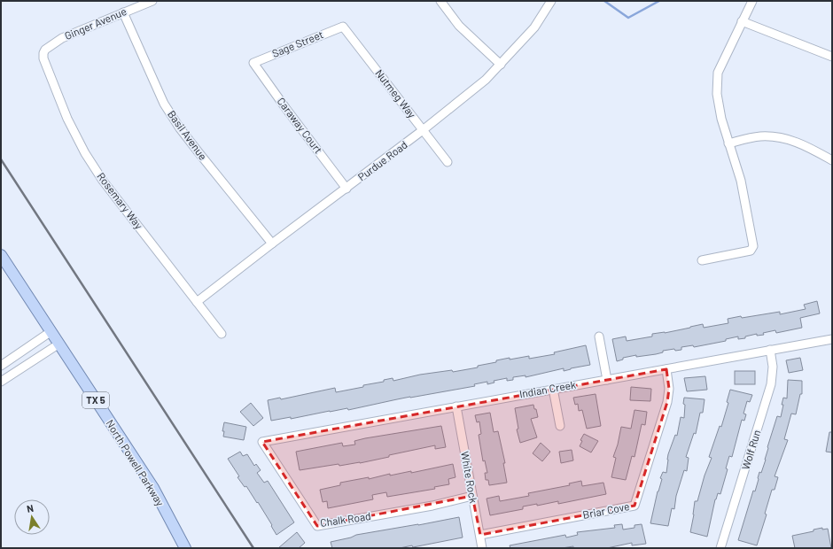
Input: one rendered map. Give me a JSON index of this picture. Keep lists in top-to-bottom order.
{
  "streets": {
    "main road": ["TX 5", "North Powell Parkway"],
    "street": [
      "Ginger Avenue",
      "Sage Street",
      "Nutmeg Way",
      "Caraway Court",
      "Basil Avenue",
      "Purdue Road",
      "Rosemary Way",
      "Indian Creek",
      "Wolf Run",
      "White Rock",
      "Briar Cove",
      "Chalk Road"
    ]
  },
  "crossings": [
    ["Ginger Avenue", "Basil Avenue"],
    ["Ginger Avenue", "Rosemary Way"],
    ["Sage Street", "Nutmeg Way"],
    ["Sage Street", "Caraway Court"],
    ["Nutmeg Way", "Purdue Road"],
    ["Caraway Court", "Purdue Road"],
    ["Basil Avenue", "Purdue Road"],
    ["Purdue Road", "Rosemary Way"],
    ["Indian Creek", "Wolf Run"],
    ["Indian Creek", "White Rock"],
    ["Indian Creek", "Briar Cove"],
    ["Indian Creek", "Chalk Road"],
    ["White Rock", "Briar Cove"],
    ["White Rock", "Chalk Road"]
  ],
  "north": "top"
}
